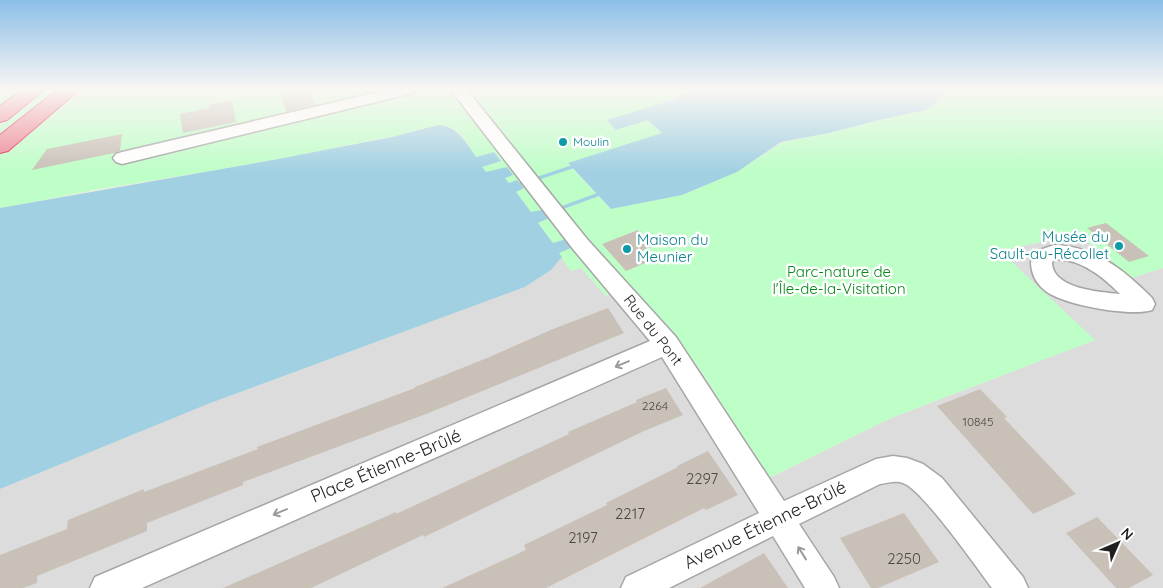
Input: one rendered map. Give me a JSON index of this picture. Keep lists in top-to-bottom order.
{
  "streets": {
    "street": ["Rue du Pont", "Place Étienne-Brûlé", "Avenue Étienne-Brûlé"]
  },
  "crossings": [
    ["Rue du Pont", "Place Étienne-Brûlé"],
    ["Rue du Pont", "Avenue Étienne-Brûlé"]
  ],
  "one_way": ["Place Étienne-Brûlé"],
  "parks": ["Parc-nature de l'Île-de-la-Visitation"],
  "places": ["Moulin", "Musée du Sault-au-Récollet", "Maison du Meunier"],
  "house_numbers": [
    "2264",
    "10845",
    "2297",
    "2217",
    "2197",
    "2250"
  ],
  "north": "top right"
}
